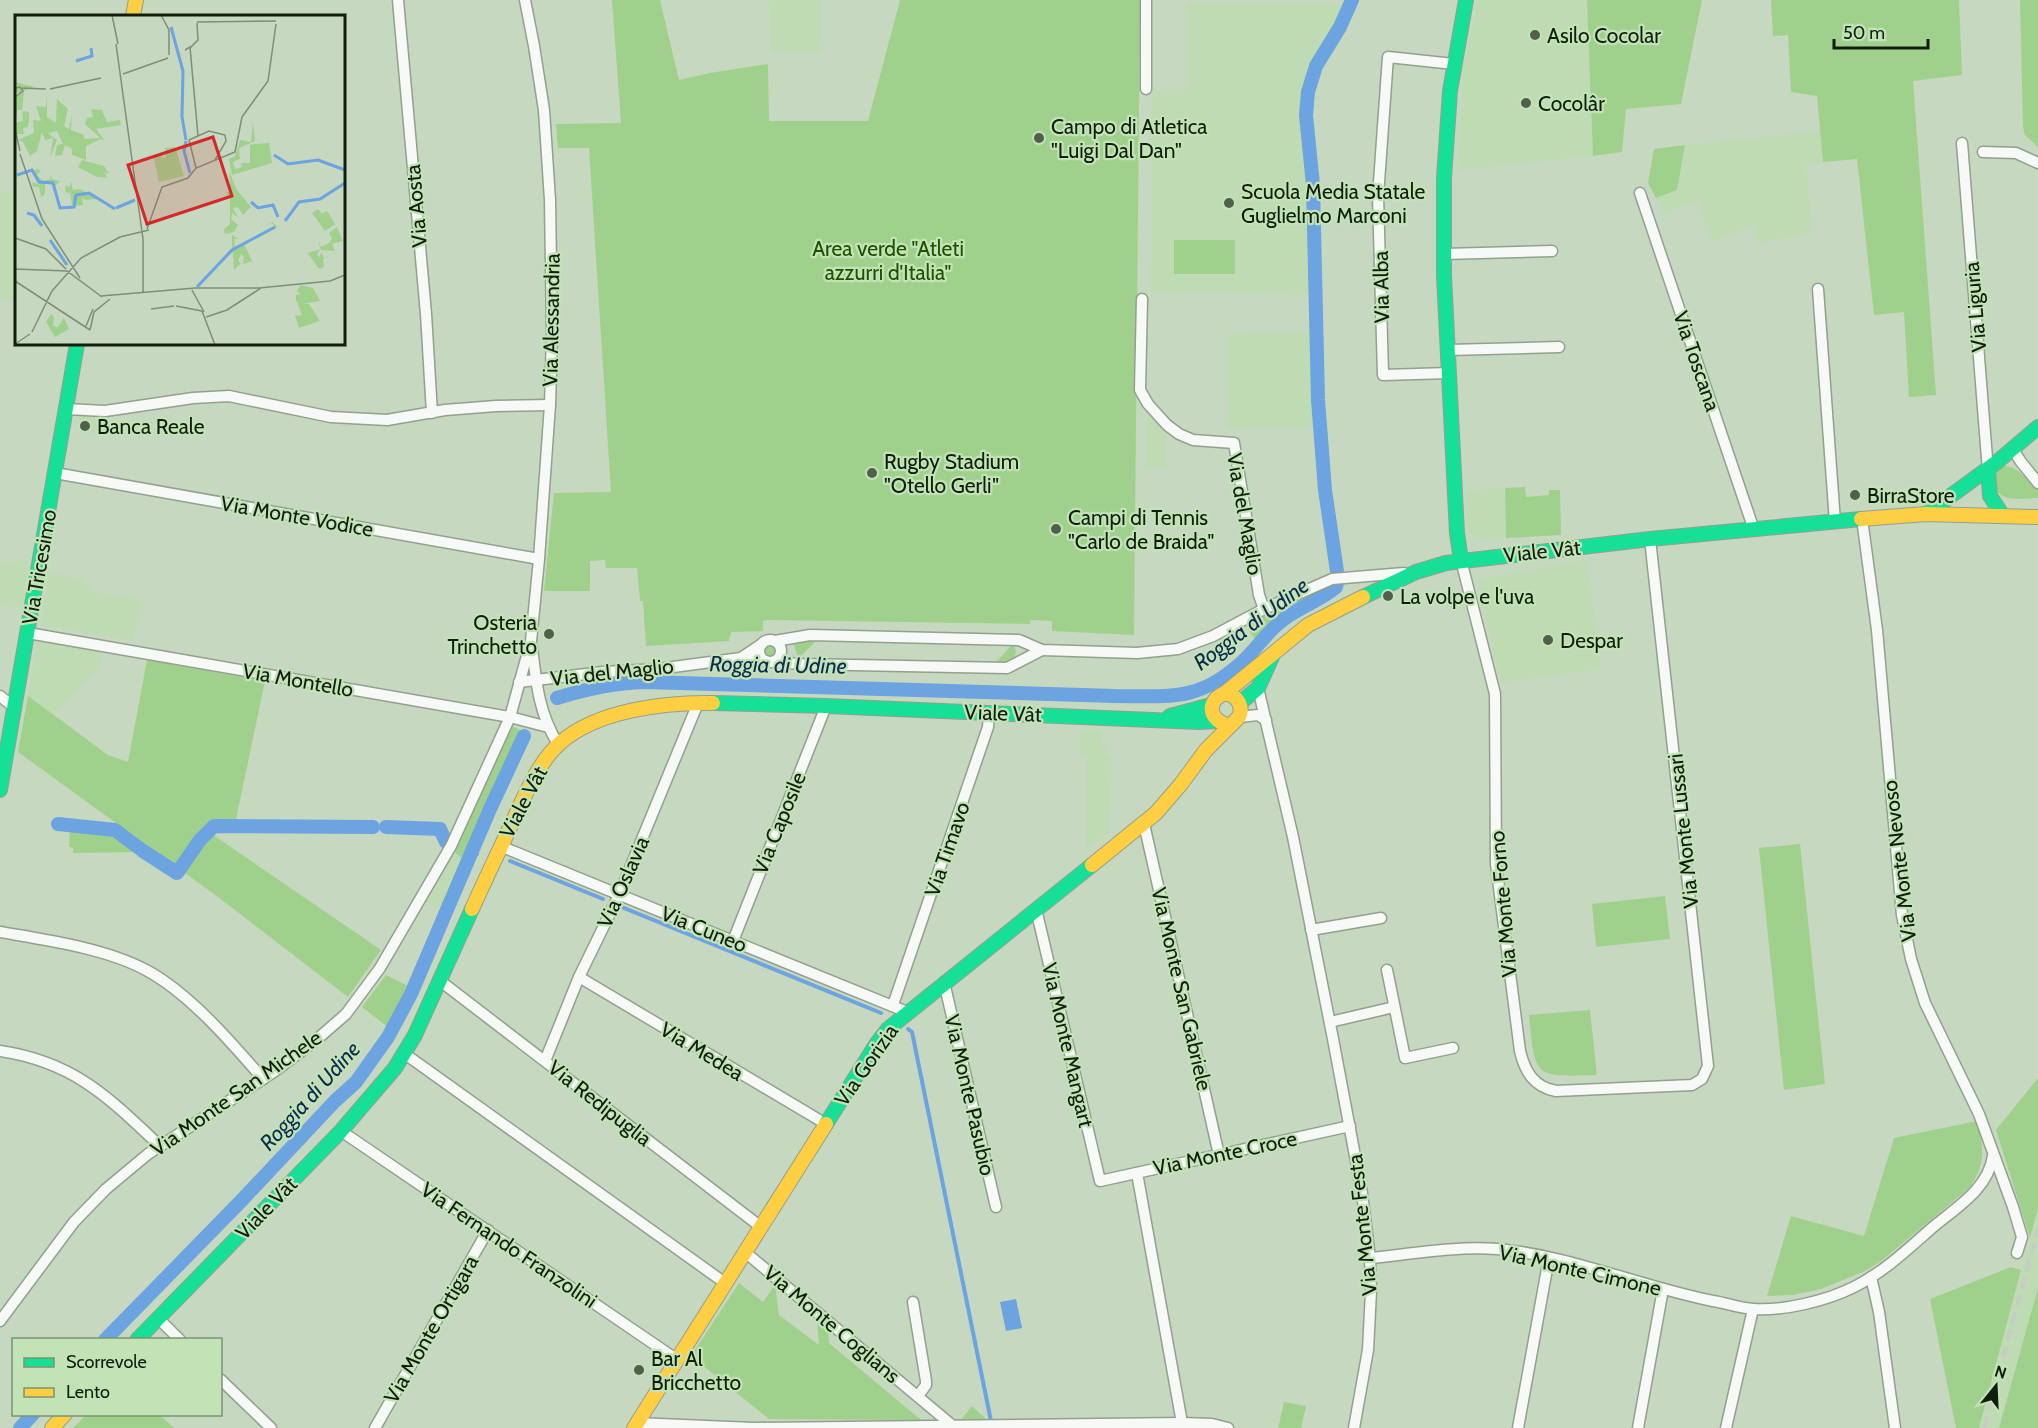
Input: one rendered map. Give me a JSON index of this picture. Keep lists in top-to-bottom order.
{
  "streets": {
    "main road": [
      "Via Liguria",
      "Viale Vât",
      "Via Tricesimo",
      "Via Gorizia"
    ],
    "street": [
      "Via Aosta",
      "Via Alba",
      "Via Alessandria",
      "Via Toscana",
      "Via del Maglio",
      "Via Monte Vodice",
      "Via Montello",
      "Via Caposile",
      "Via Monte Lussari",
      "Via Timavo",
      "Via Monte Nevoso",
      "Via Oslavia",
      "Via Monte Forno",
      "Via Cuneo",
      "Via Monte San Gabriele",
      "Via Monte Mangart",
      "Via Medea",
      "Via Monte San Michele",
      "Via Monte Pasubio",
      "Via Redipuglia",
      "Via Monte Croce",
      "Via Monte Festa",
      "Via Fernando Franzolini",
      "Via Monte Cimone",
      "Via Monte Coglians",
      "Via Monte Ortigara"
    ]
  },
  "crossings": [
    ["Via Liguria", "Viale Vât"],
    ["Via Alessandria", "Via del Maglio"],
    ["Via Alessandria", "Via Monte Vodice"],
    ["Via Alessandria", "Via Montello"],
    ["Via Alessandria", "Via Monte San Michele"],
    ["Via Toscana", "Viale Vât"],
    ["Via del Maglio", "Viale Vât"],
    ["Via Monte Vodice", "Via Tricesimo"],
    ["Viale Vât", "Via Caposile"],
    ["Viale Vât", "Via Monte Lussari"],
    ["Viale Vât", "Via Timavo"],
    ["Viale Vât", "Via Monte Nevoso"],
    ["Viale Vât", "Via Oslavia"],
    ["Viale Vât", "Via Monte Forno"],
    ["Viale Vât", "Via Cuneo"],
    ["Viale Vât", "Via Gorizia"],
    ["Viale Vât", "Via Redipuglia"],
    ["Viale Vât", "Via Monte Festa"],
    ["Viale Vât", "Via Fernando Franzolini"],
    ["Via Tricesimo", "Via Montello"],
    ["Via Montello", "Via Monte San Michele"],
    ["Via Caposile", "Via Cuneo"],
    ["Via Monte Lussari", "Via Monte Forno"],
    ["Via Timavo", "Via Cuneo"],
    ["Via Monte Nevoso", "Via Monte Cimone"],
    ["Via Oslavia", "Via Cuneo"],
    ["Via Oslavia", "Via Medea"],
    ["Via Oslavia", "Via Redipuglia"],
    ["Via Cuneo", "Via Gorizia"],
    ["Via Monte San Gabriele", "Via Gorizia"],
    ["Via Monte San Gabriele", "Via Monte Croce"],
    ["Via Monte Mangart", "Via Gorizia"],
    ["Via Monte Mangart", "Via Monte Croce"],
    ["Via Medea", "Via Gorizia"],
    ["Via Gorizia", "Via Monte Pasubio"],
    ["Via Gorizia", "Via Redipuglia"],
    ["Via Gorizia", "Via Fernando Franzolini"],
    ["Via Gorizia", "Via Monte Coglians"],
    ["Via Monte Croce", "Via Monte Festa"],
    ["Via Monte Festa", "Via Monte Cimone"],
    ["Via Fernando Franzolini", "Via Monte Ortigara"]
  ],
  "water": ["Roggia di Udine"],
  "parks": ["Area verde \"Atleti azzurri d'Italia\""],
  "places": [
    "Asilo Cocolar",
    "Cocolâr",
    "Campo di Atletica \"Luigi Dal Dan\"",
    "Scuola Media Statale Guglielmo Marconi",
    "Banca Reale",
    "Rugby Stadium \"Otello Gerli\"",
    "BirraStore",
    "Campi di Tennis \"Carlo de Braida\"",
    "La volpe e l'uva",
    "Osteria Trinchetto",
    "Despar",
    "Bar Al Bricchetto"
  ],
  "legend": ["Scorrevole", "Lento"],
  "scale_bar": "50 m",
  "north": "top"
}
